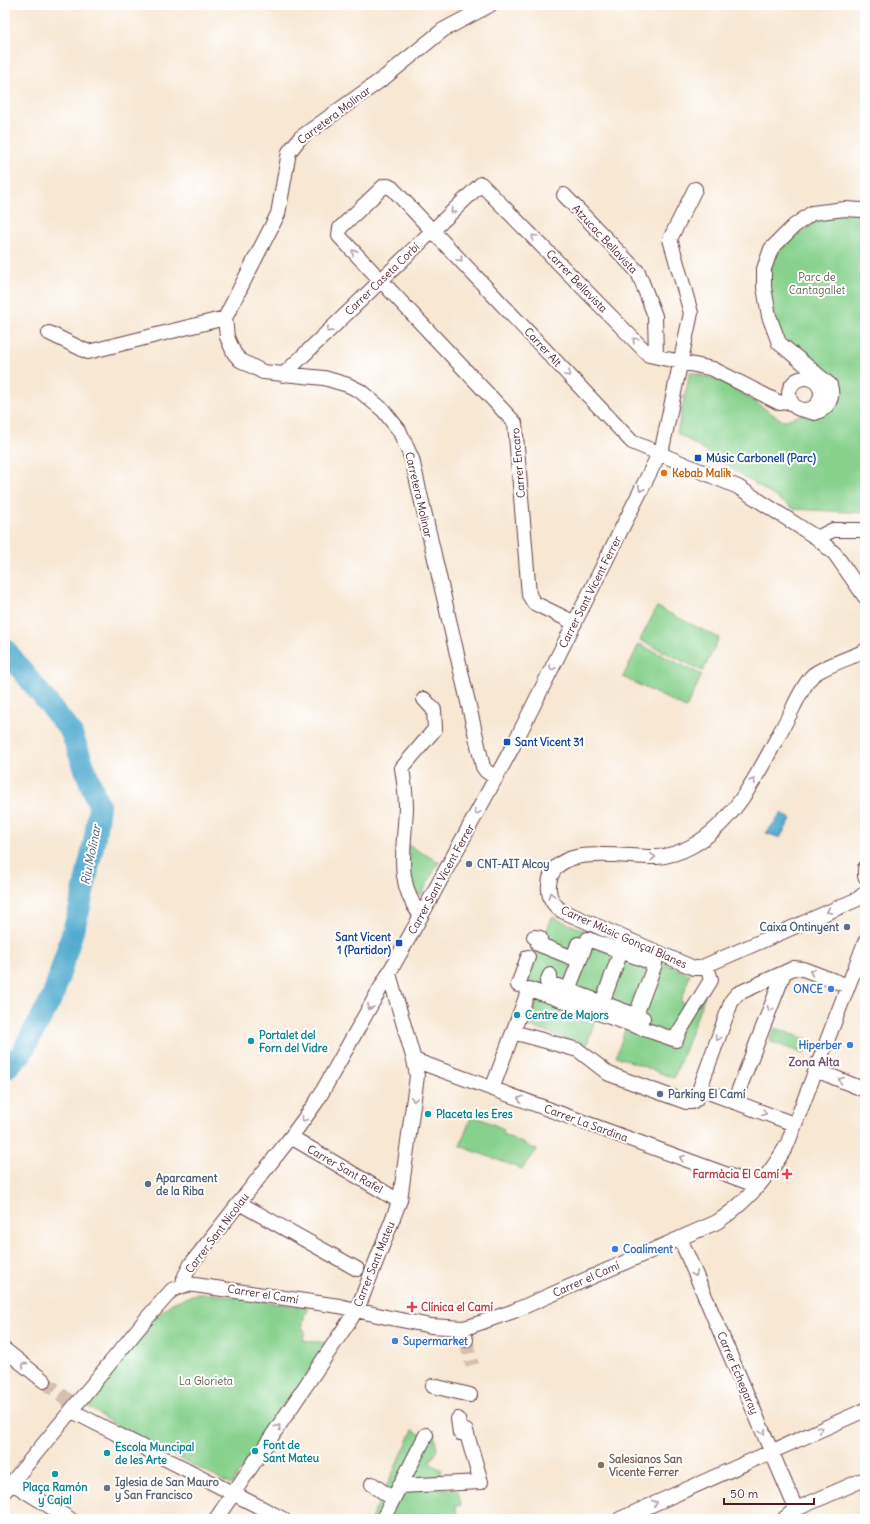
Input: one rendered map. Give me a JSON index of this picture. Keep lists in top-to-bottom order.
{
  "streets": {
    "street": [
      "Carretera Molinar",
      "Atzucac Bellavista",
      "Carrer Caseta Corbí",
      "Carrer Bellavista",
      "Carrer Alt",
      "Carrer Encaro",
      "Carrer Sant Vicent Ferrer",
      "Carrer Músic Gonçal Blanes",
      "Carrer La Sardina",
      "Carrer Sant Rafel",
      "Carrer Sant Nicolau",
      "Carrer Sant Mateu",
      "Carrer el Camí",
      "Carrer Echegaray"
    ]
  },
  "crossings": [
    ["Carretera Molinar", "Carrer Caseta Corbí"],
    ["Carretera Molinar", "Carrer Sant Vicent Ferrer"],
    ["Atzucac Bellavista", "Carrer Bellavista"],
    ["Carrer Caseta Corbí", "Carrer Bellavista"],
    ["Carrer Caseta Corbí", "Carrer Alt"],
    ["Carrer Caseta Corbí", "Carrer Encaro"],
    ["Carrer Bellavista", "Carrer Sant Vicent Ferrer"],
    ["Carrer Alt", "Carrer Encaro"],
    ["Carrer Alt", "Carrer Sant Vicent Ferrer"],
    ["Carrer Encaro", "Carrer Sant Vicent Ferrer"],
    ["Carrer Sant Vicent Ferrer", "Carrer Sant Nicolau"],
    ["Carrer Sant Vicent Ferrer", "Carrer Sant Mateu"],
    ["Carrer La Sardina", "Carrer Sant Mateu"],
    ["Carrer La Sardina", "Carrer el Camí"],
    ["Carrer Sant Rafel", "Carrer Sant Nicolau"],
    ["Carrer Sant Rafel", "Carrer Sant Mateu"],
    ["Carrer Sant Nicolau", "Carrer Sant Mateu"],
    ["Carrer Sant Nicolau", "Carrer el Camí"],
    ["Carrer Sant Mateu", "Carrer el Camí"],
    ["Carrer el Camí", "Carrer Echegaray"]
  ],
  "one_way": [
    "Carrer Caseta Corbí",
    "Carrer Bellavista",
    "Carrer Sant Vicent Ferrer",
    "Carrer Echegaray"
  ],
  "districts": ["Zona Alta"],
  "water": ["Riu Molinar"],
  "parks": ["Parc de Cantagallet", "La Glorieta"],
  "places": {
    "transit": ["Músic Carbonell (Parc)", "Sant Vicent 31", "Sant Vicent 1 (Partidor)"],
    "other": [
      "Kebab Malik",
      "CNT-AIT Alcoy",
      "Caixa Ontinyent",
      "ONCE",
      "Centre de Majors",
      "Portalet del Forn del Vidre",
      "Hiperber",
      "Parking El Camí",
      "Placeta les Eres",
      "Aparcament de la Riba",
      "Coaliment",
      "Supermarket",
      "Font de Sant Mateu",
      "Escola Muncipal de les Arte",
      "Salesianos San Vicente Ferrer",
      "Plaça Ramón y Cajal",
      "Iglesia de San Mauro y San Francisco"
    ],
    "health": ["Farmàcia El Camí", "Clínica el Camí"]
  },
  "scale_bar": "50 m"
}
